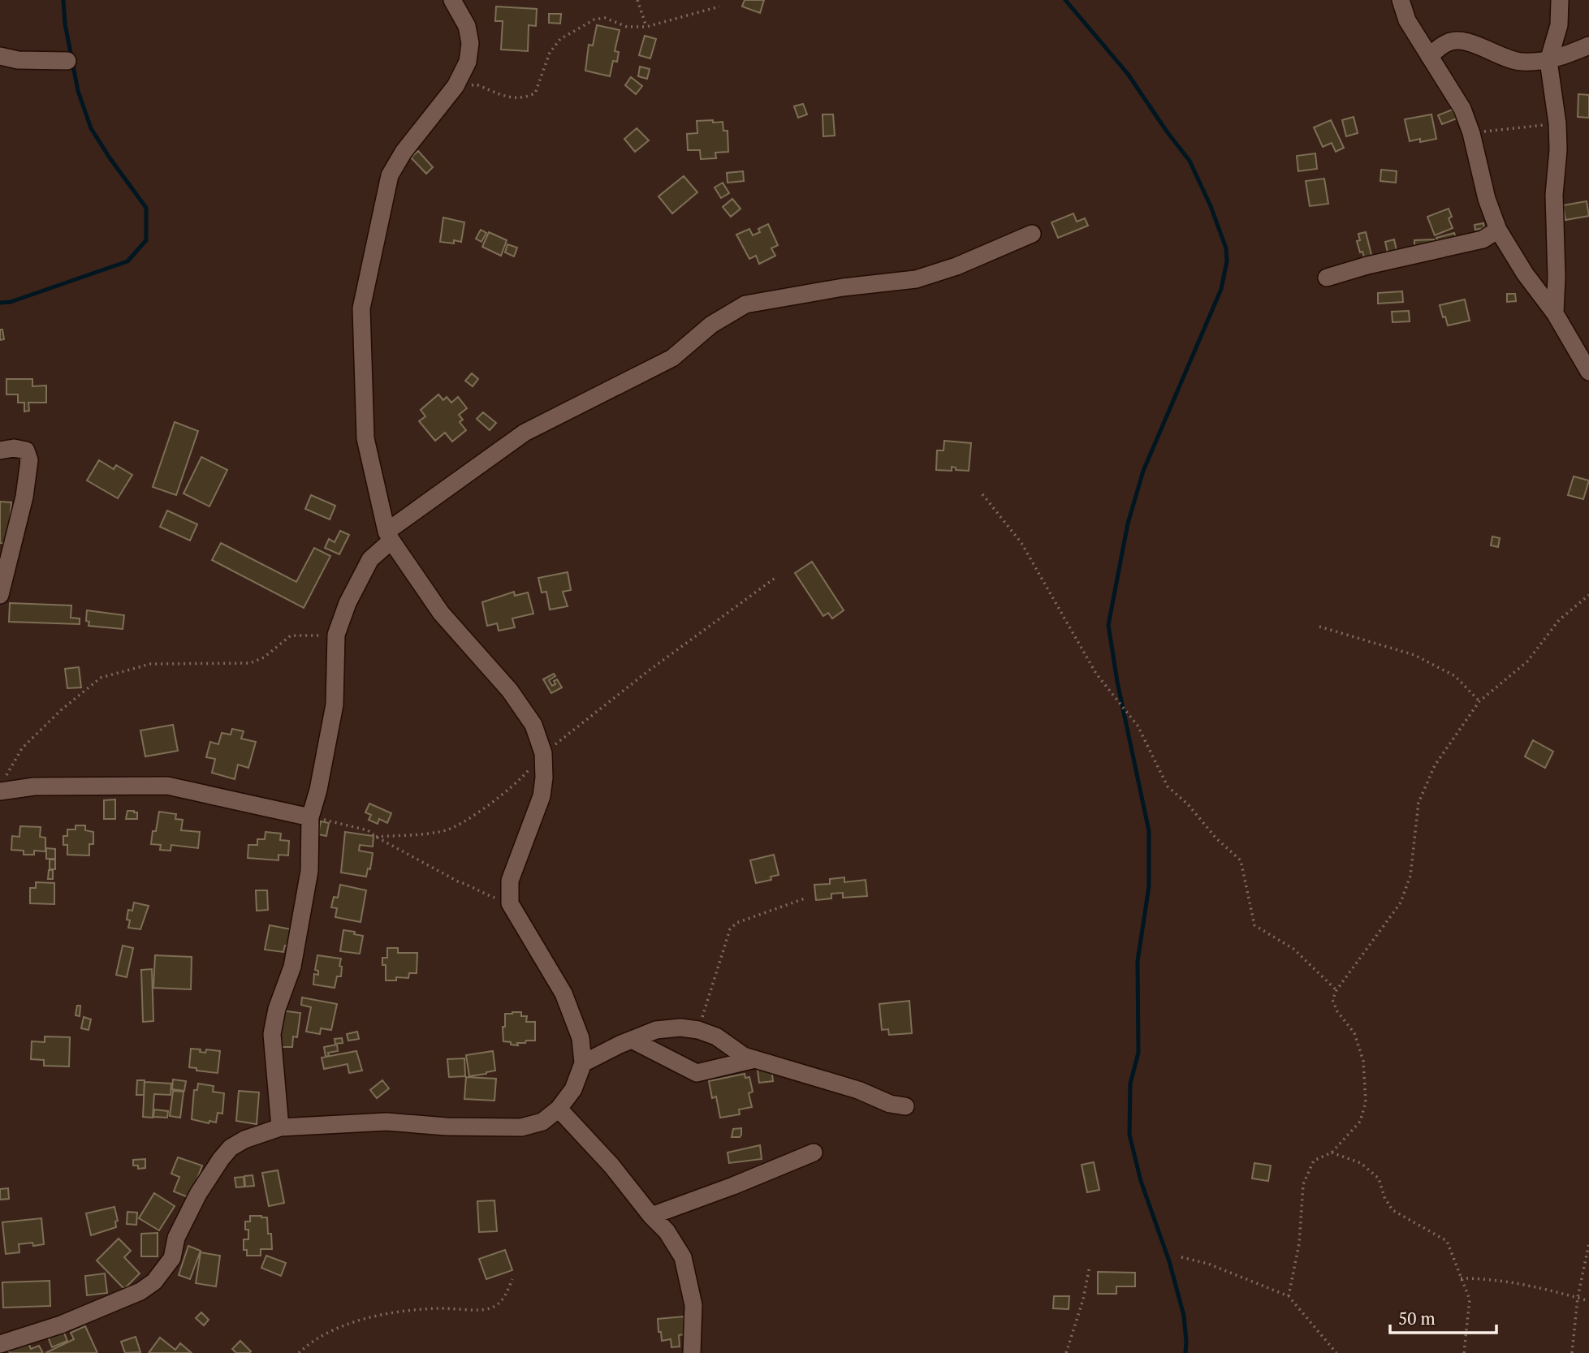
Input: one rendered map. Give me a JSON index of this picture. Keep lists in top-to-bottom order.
{
  "scale_bar": "50 m"
}
